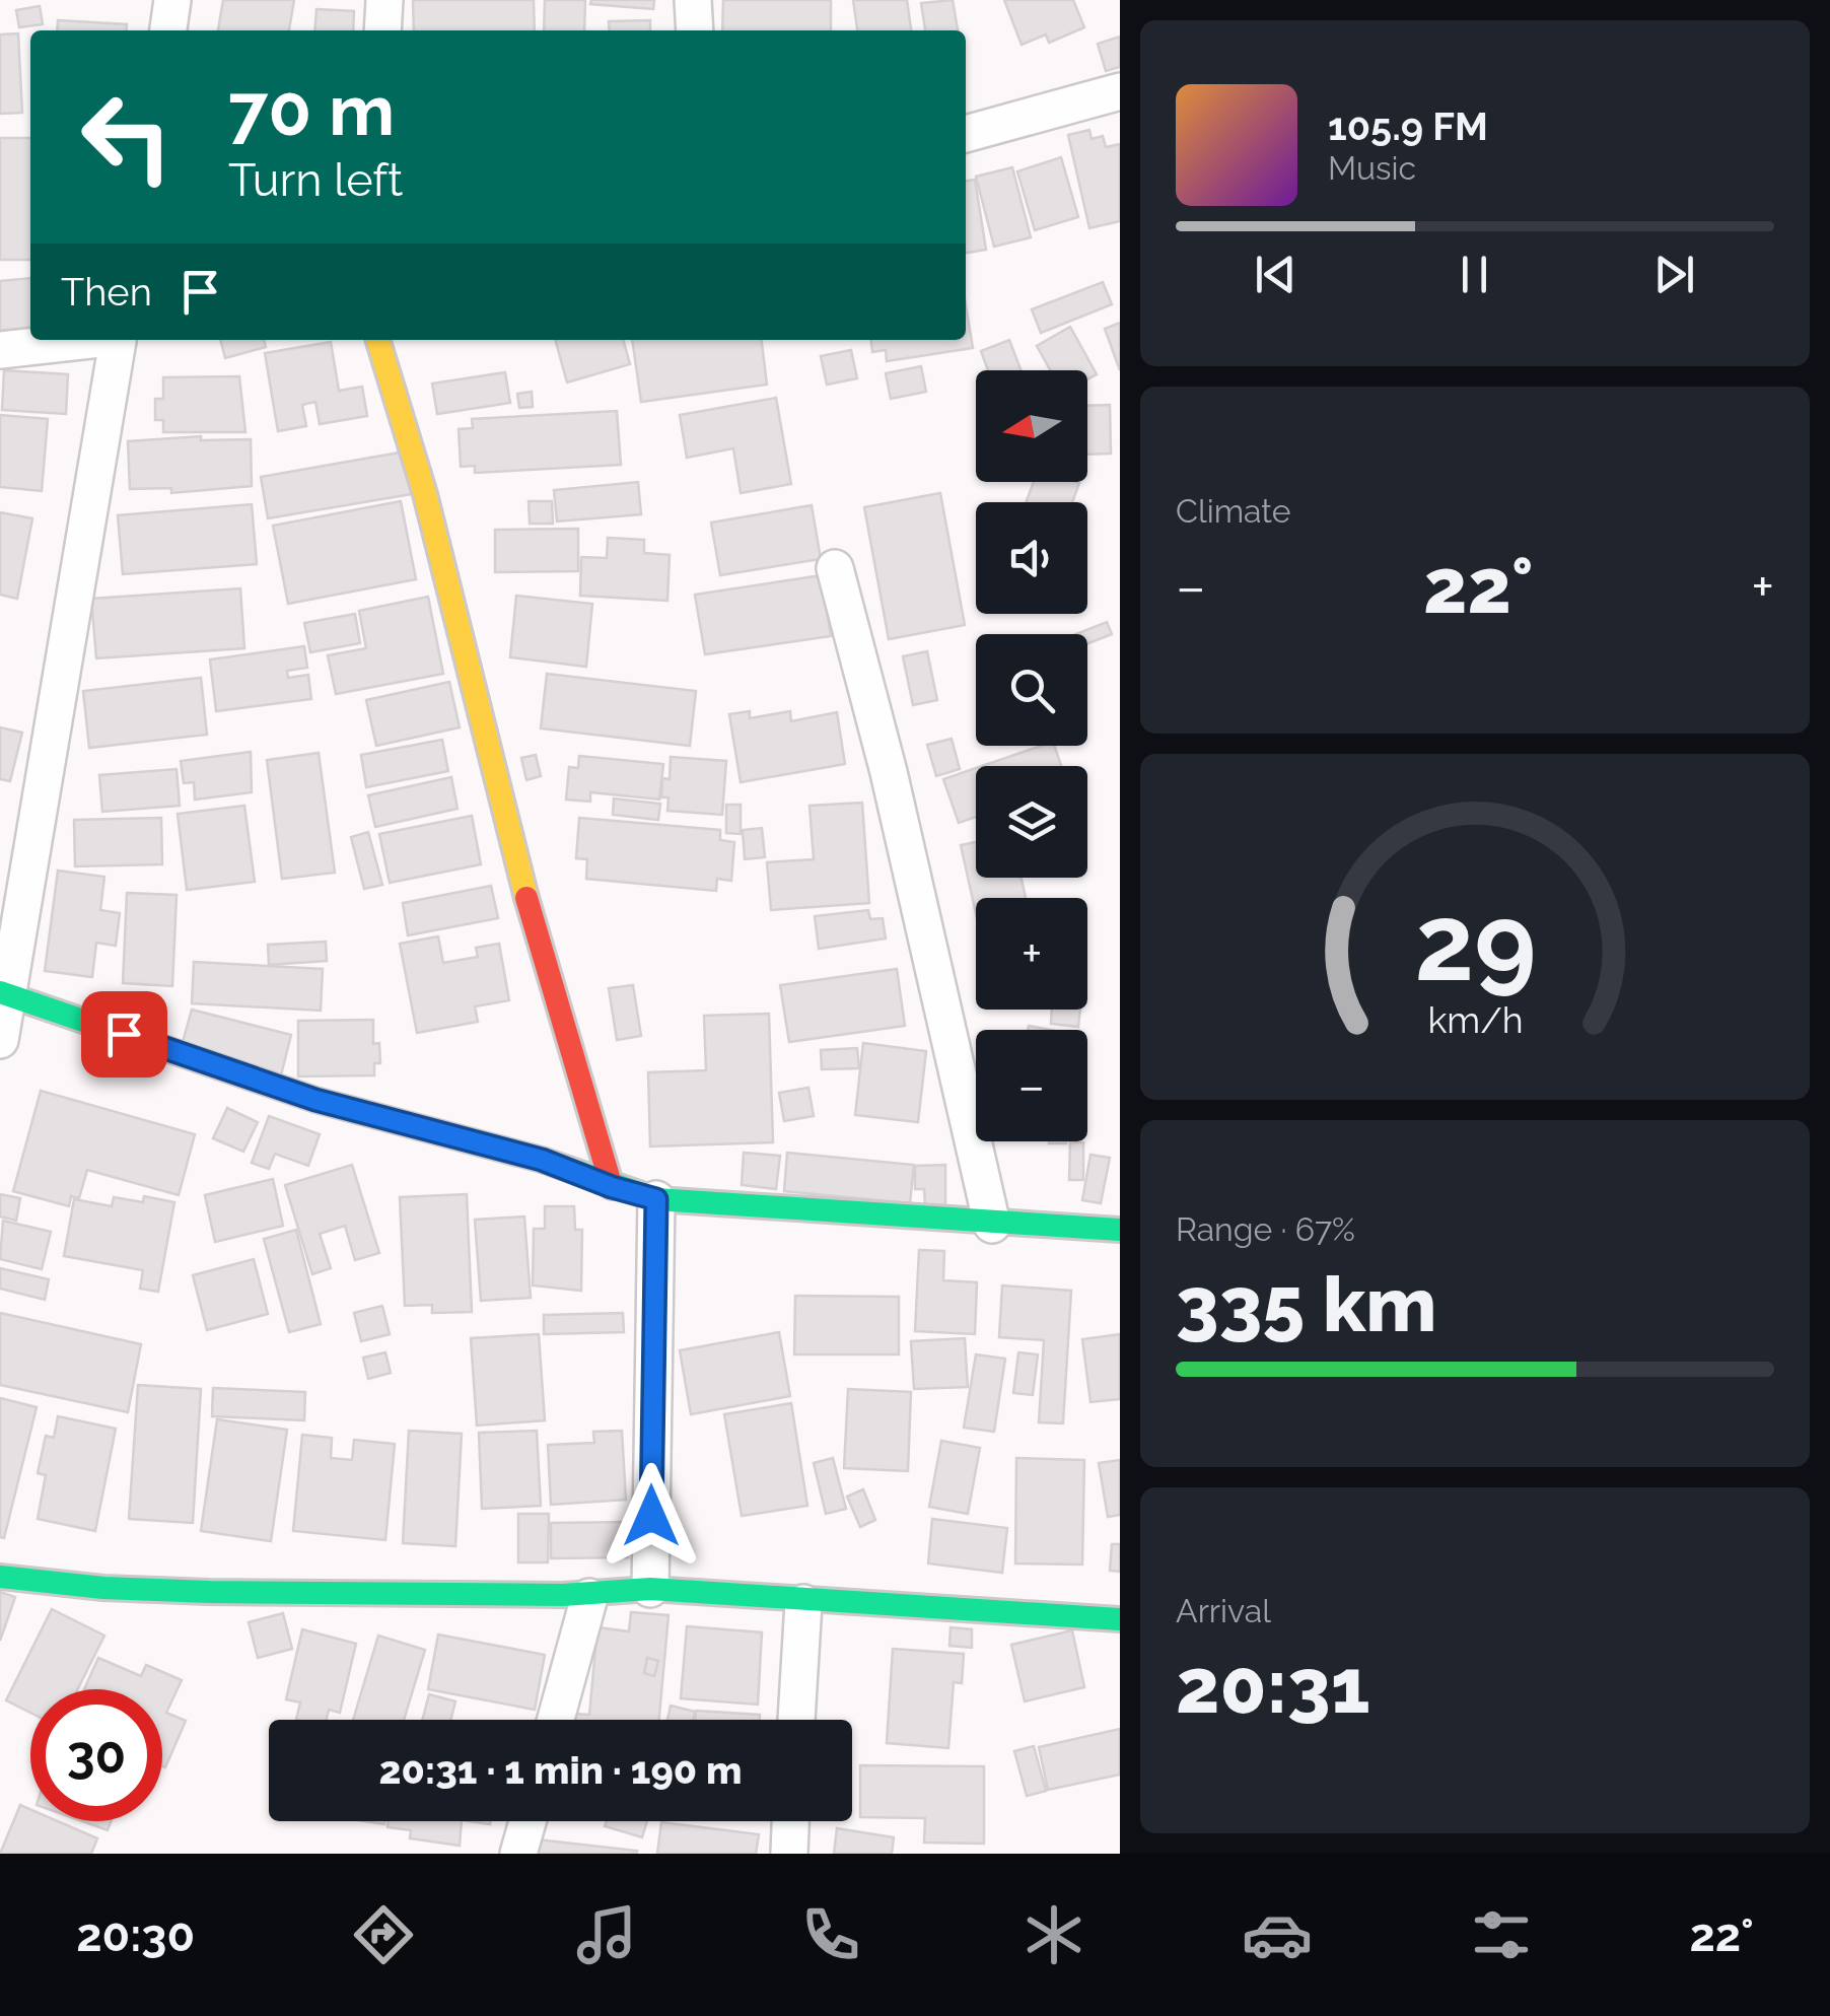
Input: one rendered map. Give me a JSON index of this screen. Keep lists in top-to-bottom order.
{
  "north": "left",
  "page": {
    "turn": ["70 m", "Turn left"],
    "song": ["105.9 FM", "Music"],
    "then": "Then",
    "map_buttons": ["+", "−"],
    "tile": [
      "Climate",
      ["Range · 67%", "335 km"],
      ["Arrival", "20:31"]
    ],
    "heat": ["−", "22°", "+"],
    "limit": "30",
    "trip": "20:31 · 1 min · 190 m",
    "tabs": ["20:30", "22°"],
    "gauge": ["29", "km/h"]
  }
}
